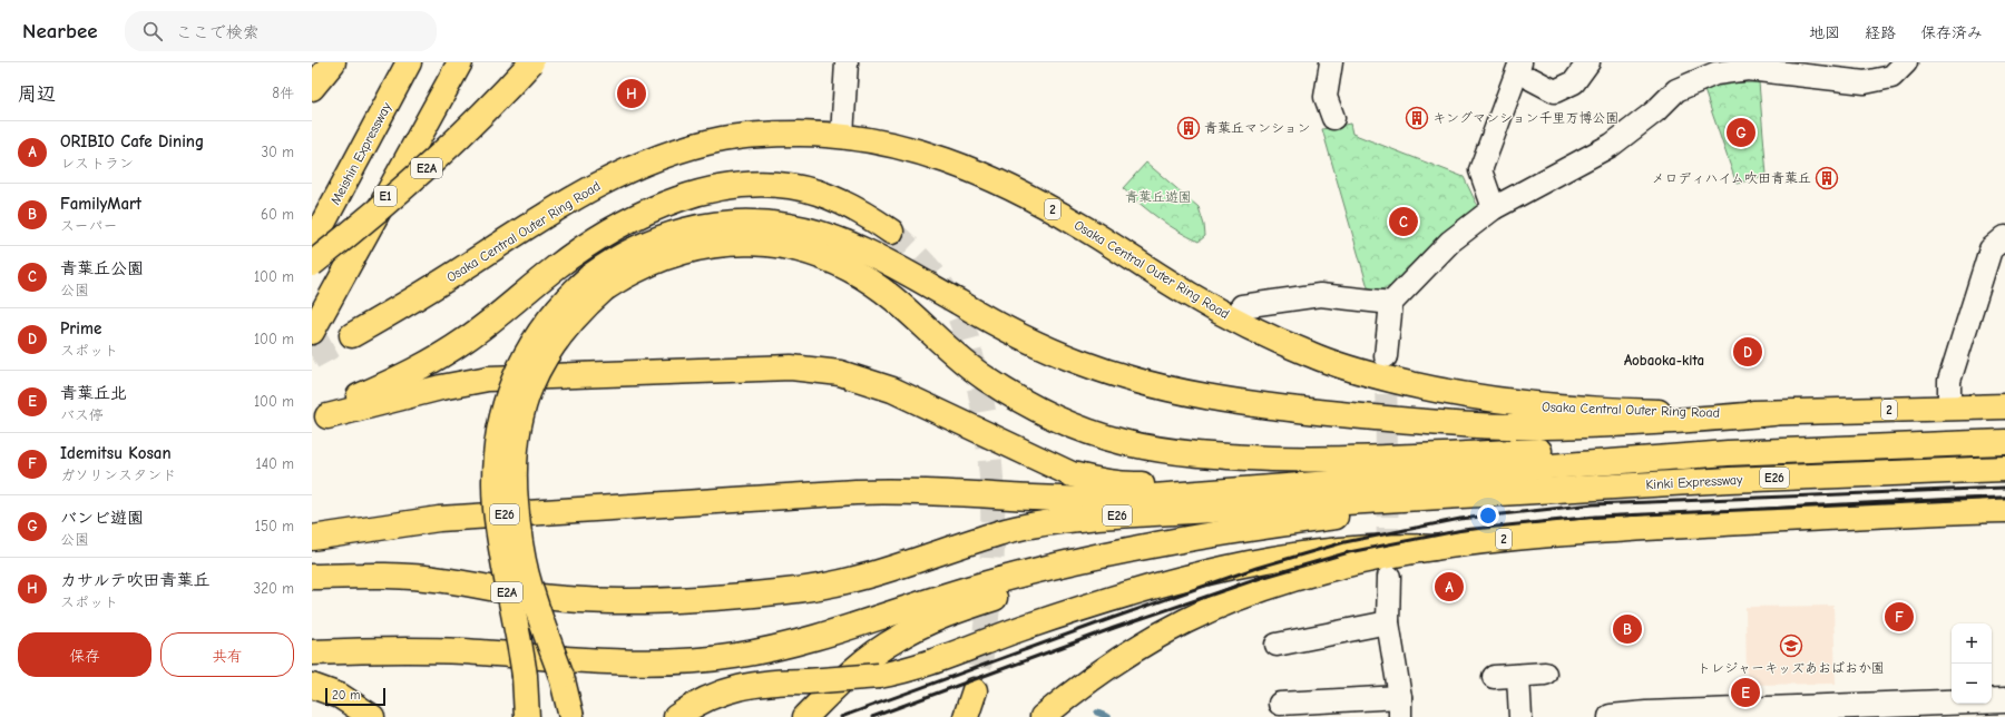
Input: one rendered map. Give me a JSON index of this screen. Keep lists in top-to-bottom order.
{
  "streets": {
    "main road": [
      "Meishin Expressway",
      "E2A",
      "E1",
      "2",
      "Osaka Central Outer Ring Road",
      "E26",
      "Kinki Expressway"
    ]
  },
  "crossings": [
    ["E2A", "E26"],
    ["E26", "Kinki Expressway"]
  ],
  "districts": ["Aobaoka-kita"],
  "parks": ["青葉丘遊園"],
  "places": {
    "building": ["キングマンション千里万博公園", "青葉丘マンション", "メロディハイム吹田青葉丘"],
    "school or university": ["トレジャーキッズあおばおか園"]
  },
  "scale_bar": "20 m",
  "page": {
    "header": "Nearbee",
    "search": "ここで検索",
    "nav": ["地図", "経路", "保存済み"],
    "heading": ["周辺", "8件"],
    "pins": [
      "H",
      "G",
      "C",
      "D",
      "A",
      "F",
      "B",
      "E"
    ],
    "list": [
      {
        "mark": "A",
        "name": "ORIBIO Cafe Dining",
        "note": "レストラン",
        "value": "30 m"
      },
      {
        "mark": "B",
        "name": "FamilyMart",
        "note": "スーパー",
        "value": "60 m"
      },
      {
        "mark": "C",
        "name": "青葉丘公園",
        "note": "公園",
        "value": "100 m"
      },
      {
        "mark": "D",
        "name": "Prime",
        "note": "スポット",
        "value": "100 m"
      },
      {
        "mark": "E",
        "name": "青葉丘北",
        "note": "バス停",
        "value": "100 m"
      },
      {
        "mark": "F",
        "name": "Idemitsu Kosan",
        "note": "ガソリンスタンド",
        "value": "140 m"
      },
      {
        "mark": "G",
        "name": "バンビ遊園",
        "note": "公園",
        "value": "150 m"
      },
      {
        "mark": "H",
        "name": "カサルテ吹田青葉丘",
        "note": "スポット",
        "value": "320 m"
      }
    ],
    "buttons": ["保存", "共有"],
    "map_buttons": ["+", "−"],
    "scale": "20 m"
  }
}
